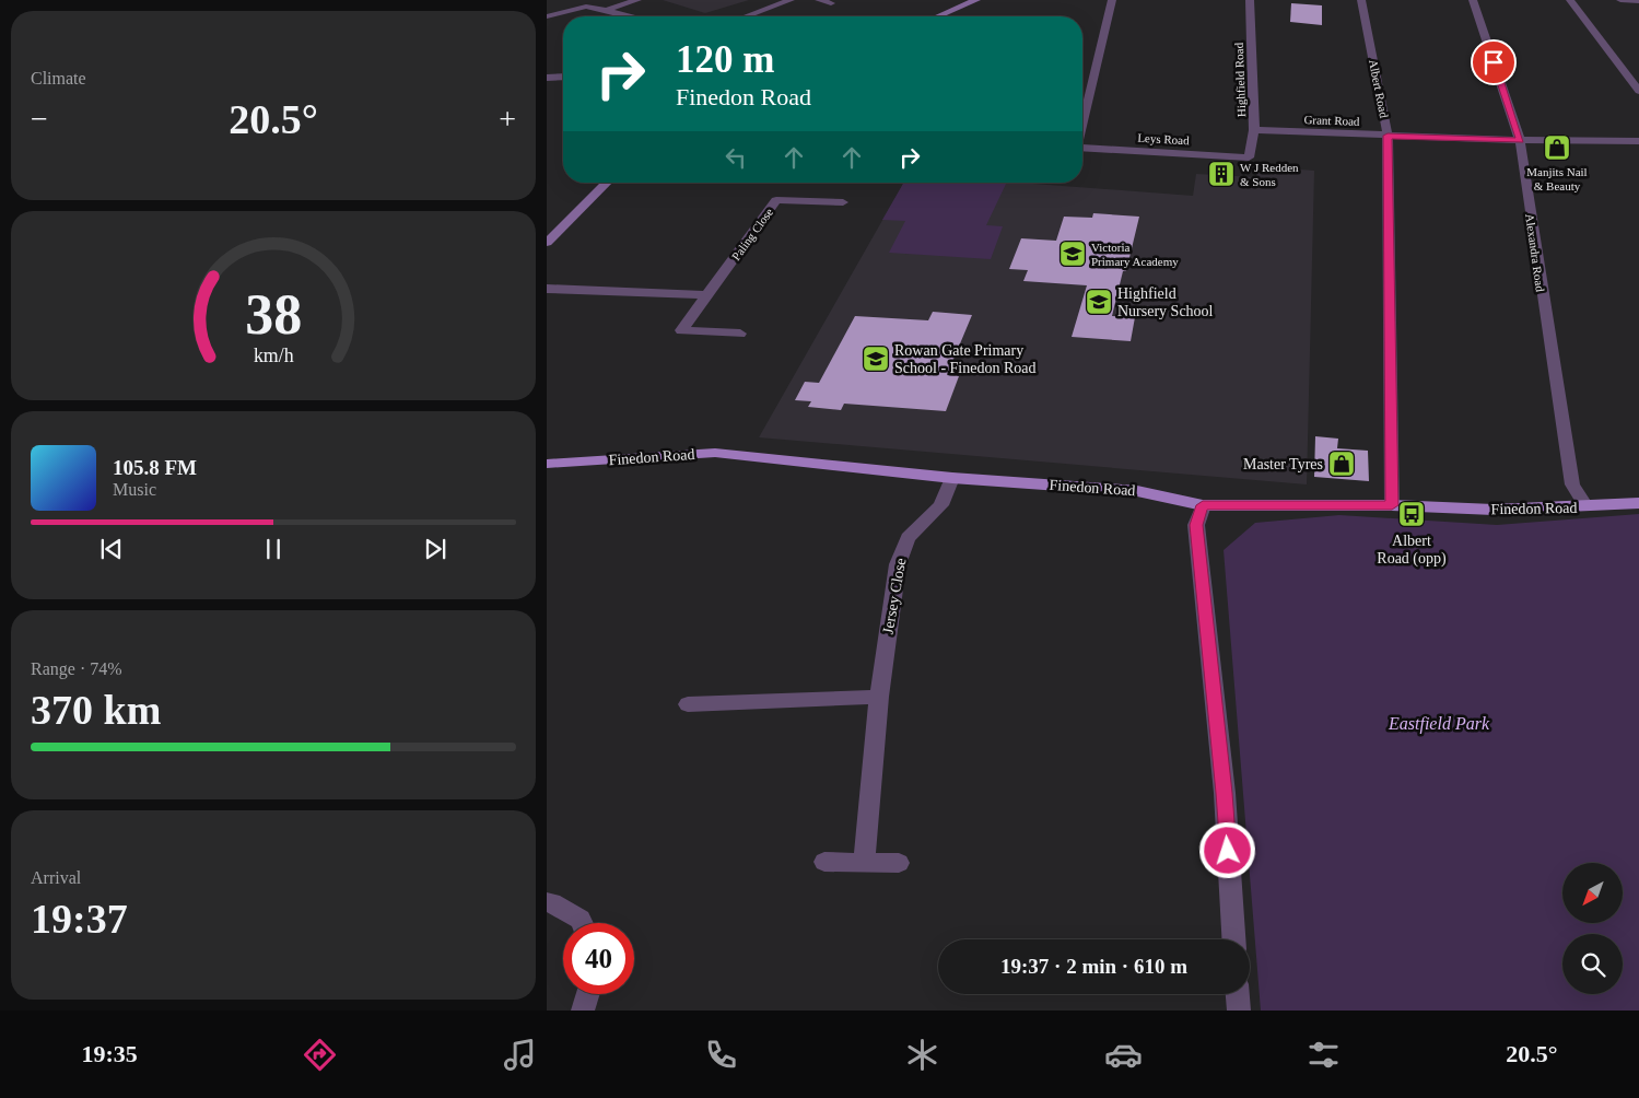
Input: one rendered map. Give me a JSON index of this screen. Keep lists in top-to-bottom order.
{
  "streets": {
    "main road": ["Finedon Road"],
    "street": [
      "Highfield Road",
      "Albert Road",
      "Grant Road",
      "Leys Road",
      "Paling Close",
      "Alexandra Road",
      "Jersey Close"
    ]
  },
  "crossings": [
    ["Highfield Road", "Grant Road"],
    ["Highfield Road", "Leys Road"],
    ["Albert Road", "Grant Road"],
    ["Albert Road", "Finedon Road"],
    ["Grant Road", "Alexandra Road"],
    ["Alexandra Road", "Finedon Road"],
    ["Finedon Road", "Jersey Close"]
  ],
  "parks": ["Eastfield Park"],
  "places": {
    "shop": ["Manjits Nail & Beauty", "Master Tyres"],
    "building": ["W J Redden & Sons"],
    "school or university": ["Victoria Primary Academy", "Highfield Nursery School", "Rowan Gate Primary School - Finedon Road"],
    "bus stop": ["Albert Road (opp)"]
  },
  "north": "bottom left",
  "page": {
    "tile": [
      "Climate",
      ["Range · 74%", "370 km"],
      ["Arrival", "19:37"]
    ],
    "turn": ["120 m", "Finedon Road"],
    "heat": ["−", "20.5°", "+"],
    "song": ["105.8 FM", "Music"],
    "limit": "40",
    "trip": "19:37 · 2 min · 610 m",
    "tabs": ["19:35", "20.5°"],
    "gauge": ["38", "km/h"]
  }
}
